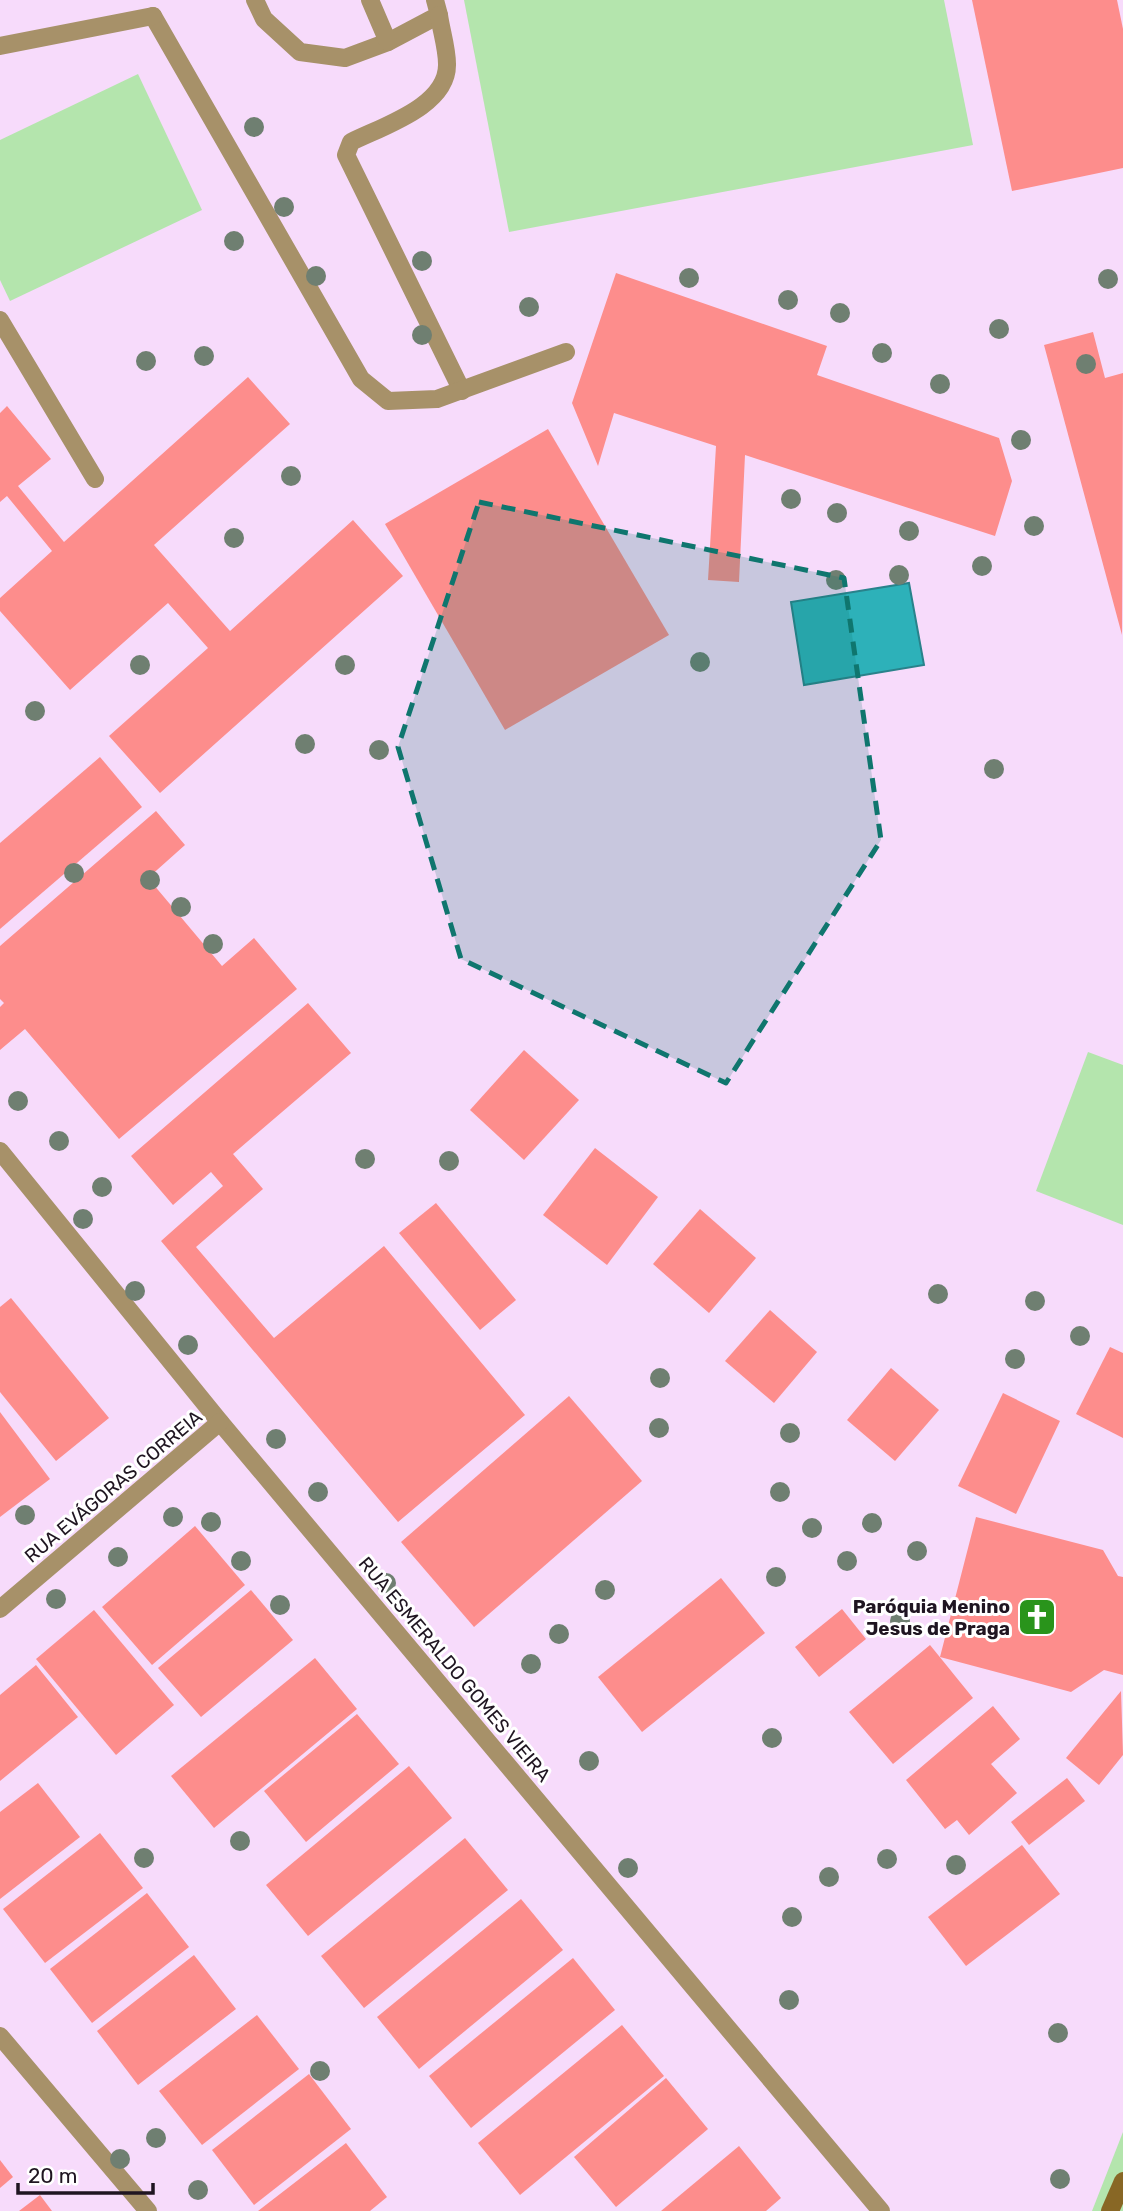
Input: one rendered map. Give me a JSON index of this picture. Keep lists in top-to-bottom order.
{
  "streets": {
    "street": ["RUA EVÁGORAS CORREIA", "RUA ESMERALDO GOMES VIEIRA"]
  },
  "crossings": [
    ["RUA EVÁGORAS CORREIA", "RUA ESMERALDO GOMES VIEIRA"]
  ],
  "places": {
    "church": ["Paróquia Menino Jesus de Praga"]
  },
  "scale_bar": "20 m"
}
